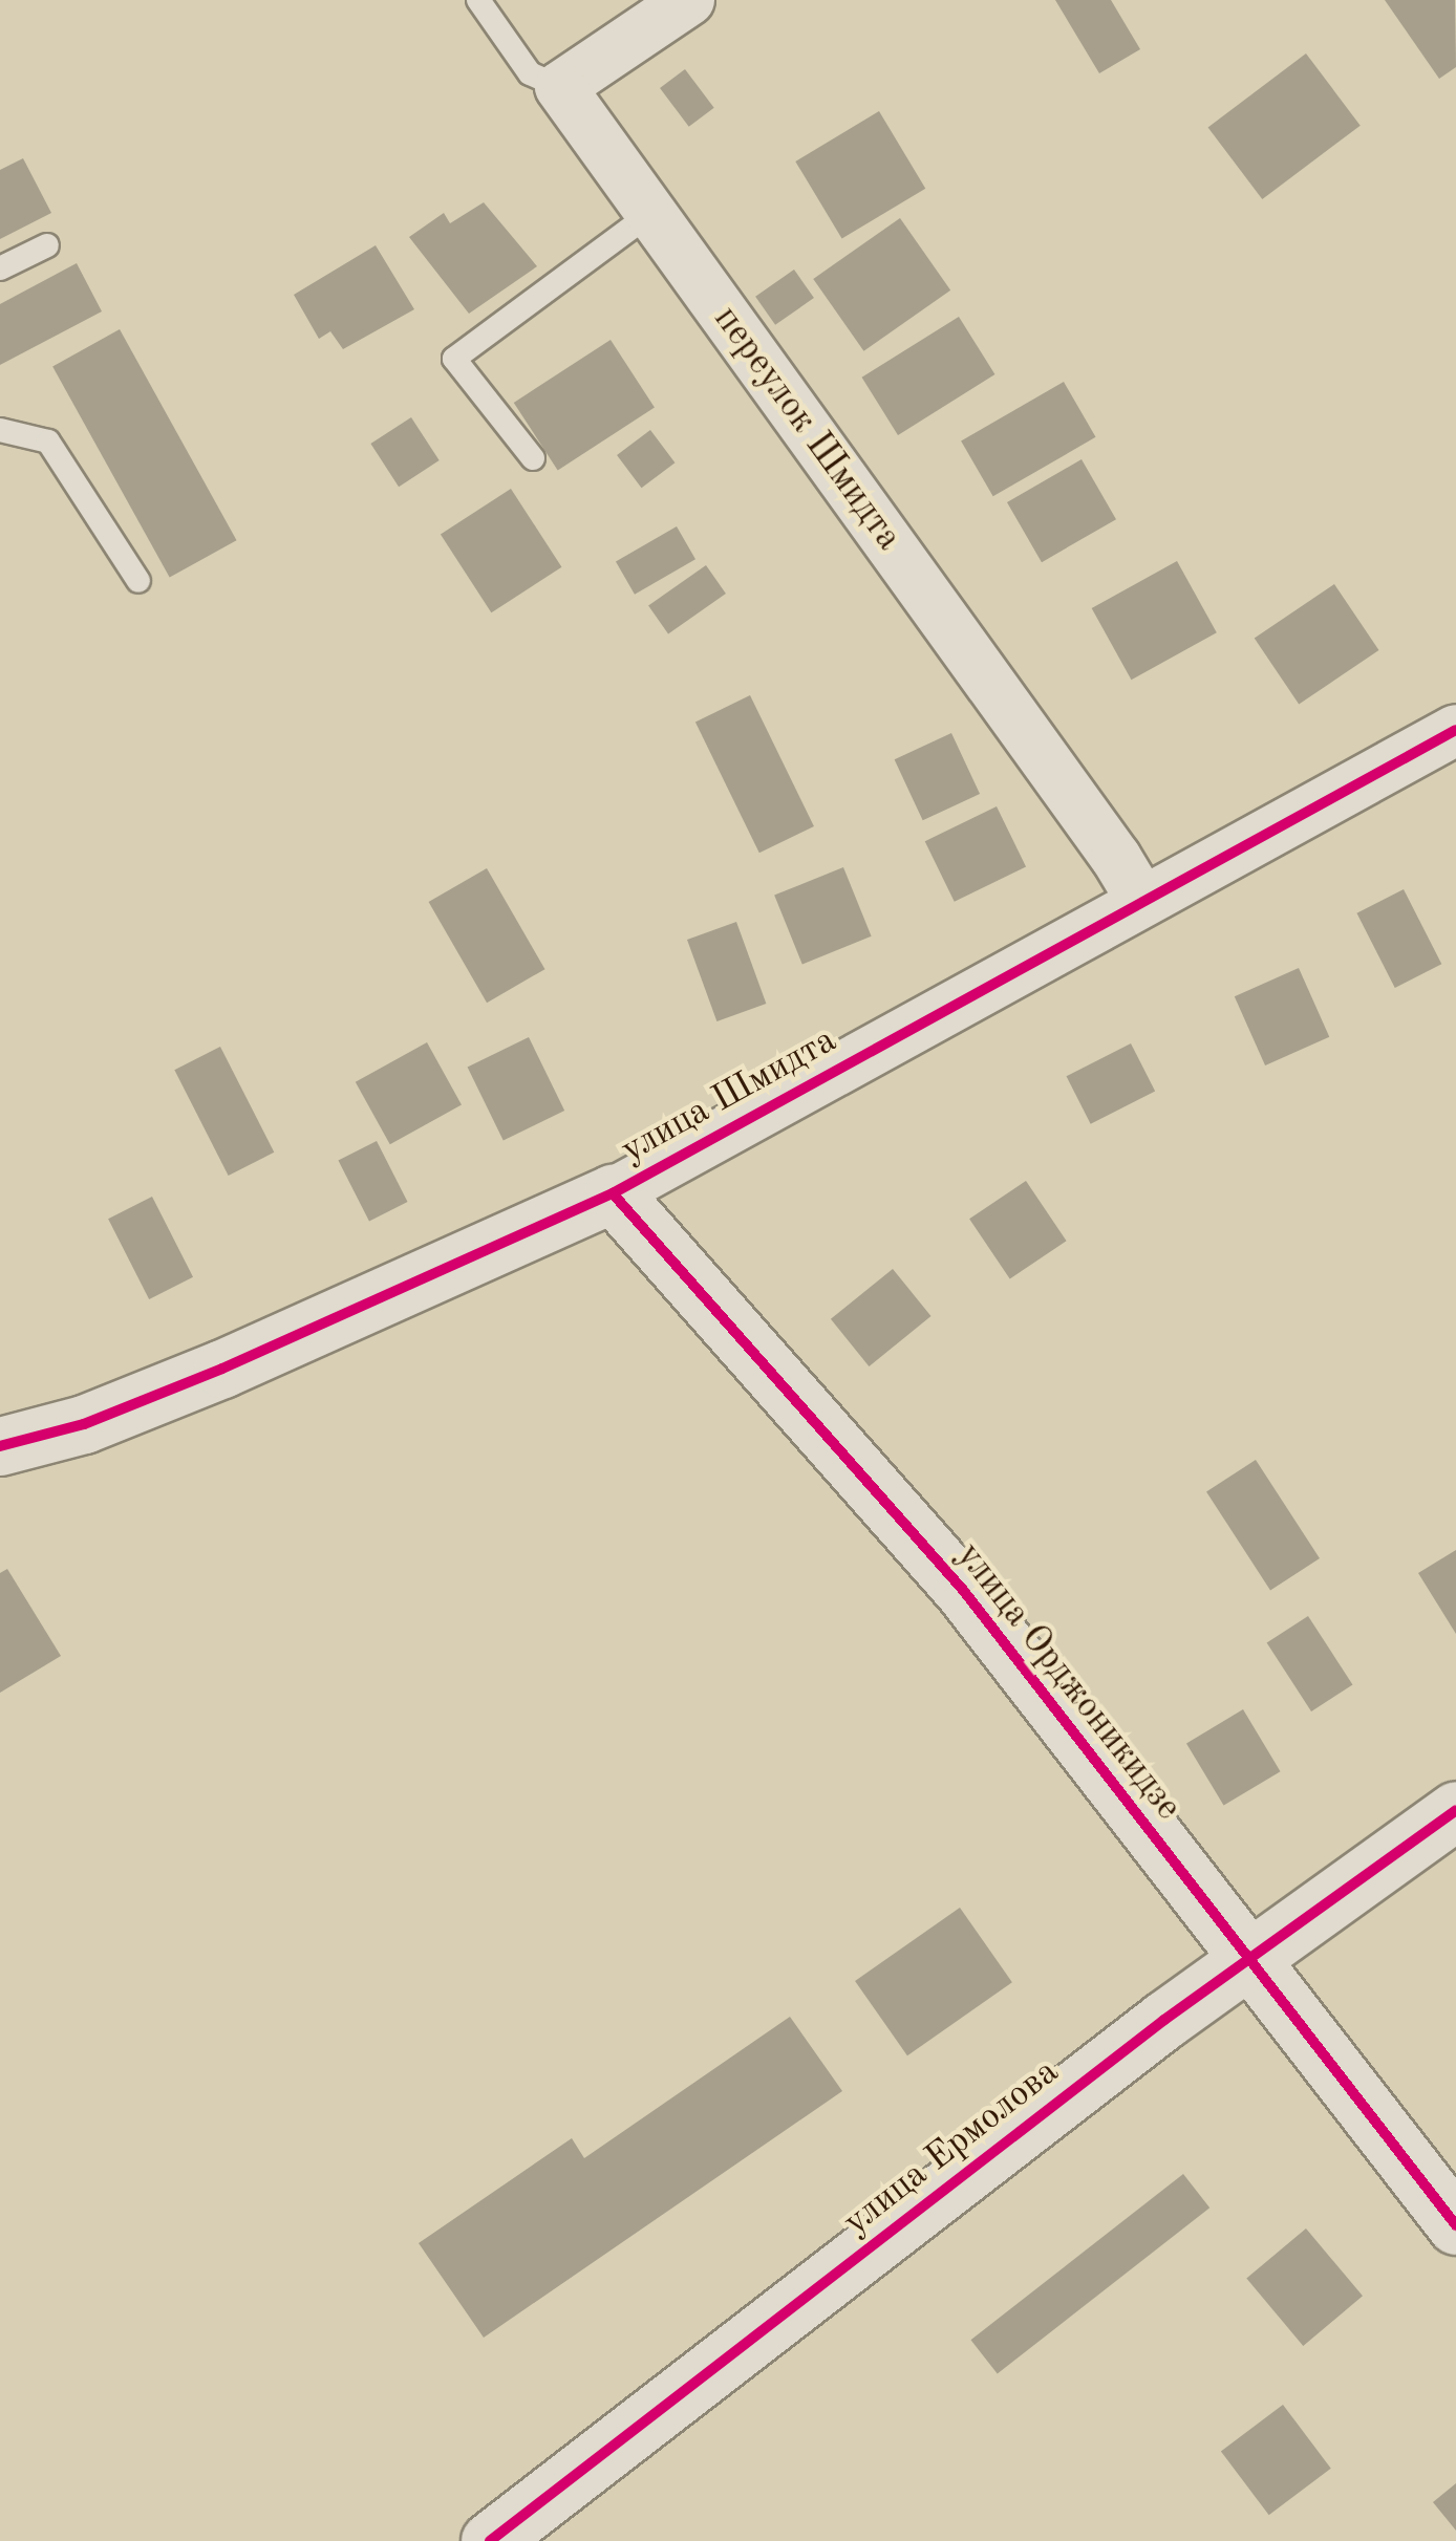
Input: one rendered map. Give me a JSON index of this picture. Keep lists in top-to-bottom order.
{
  "streets": {
    "street": [
      "переулок Шмидта",
      "улица Шмидта",
      "улица Орджоникидзе",
      "улица Ермолова"
    ]
  },
  "crossings": [
    ["переулок Шмидта", "улица Шмидта"],
    ["улица Шмидта", "улица Орджоникидзе"],
    ["улица Орджоникидзе", "улица Ермолова"]
  ]
}
